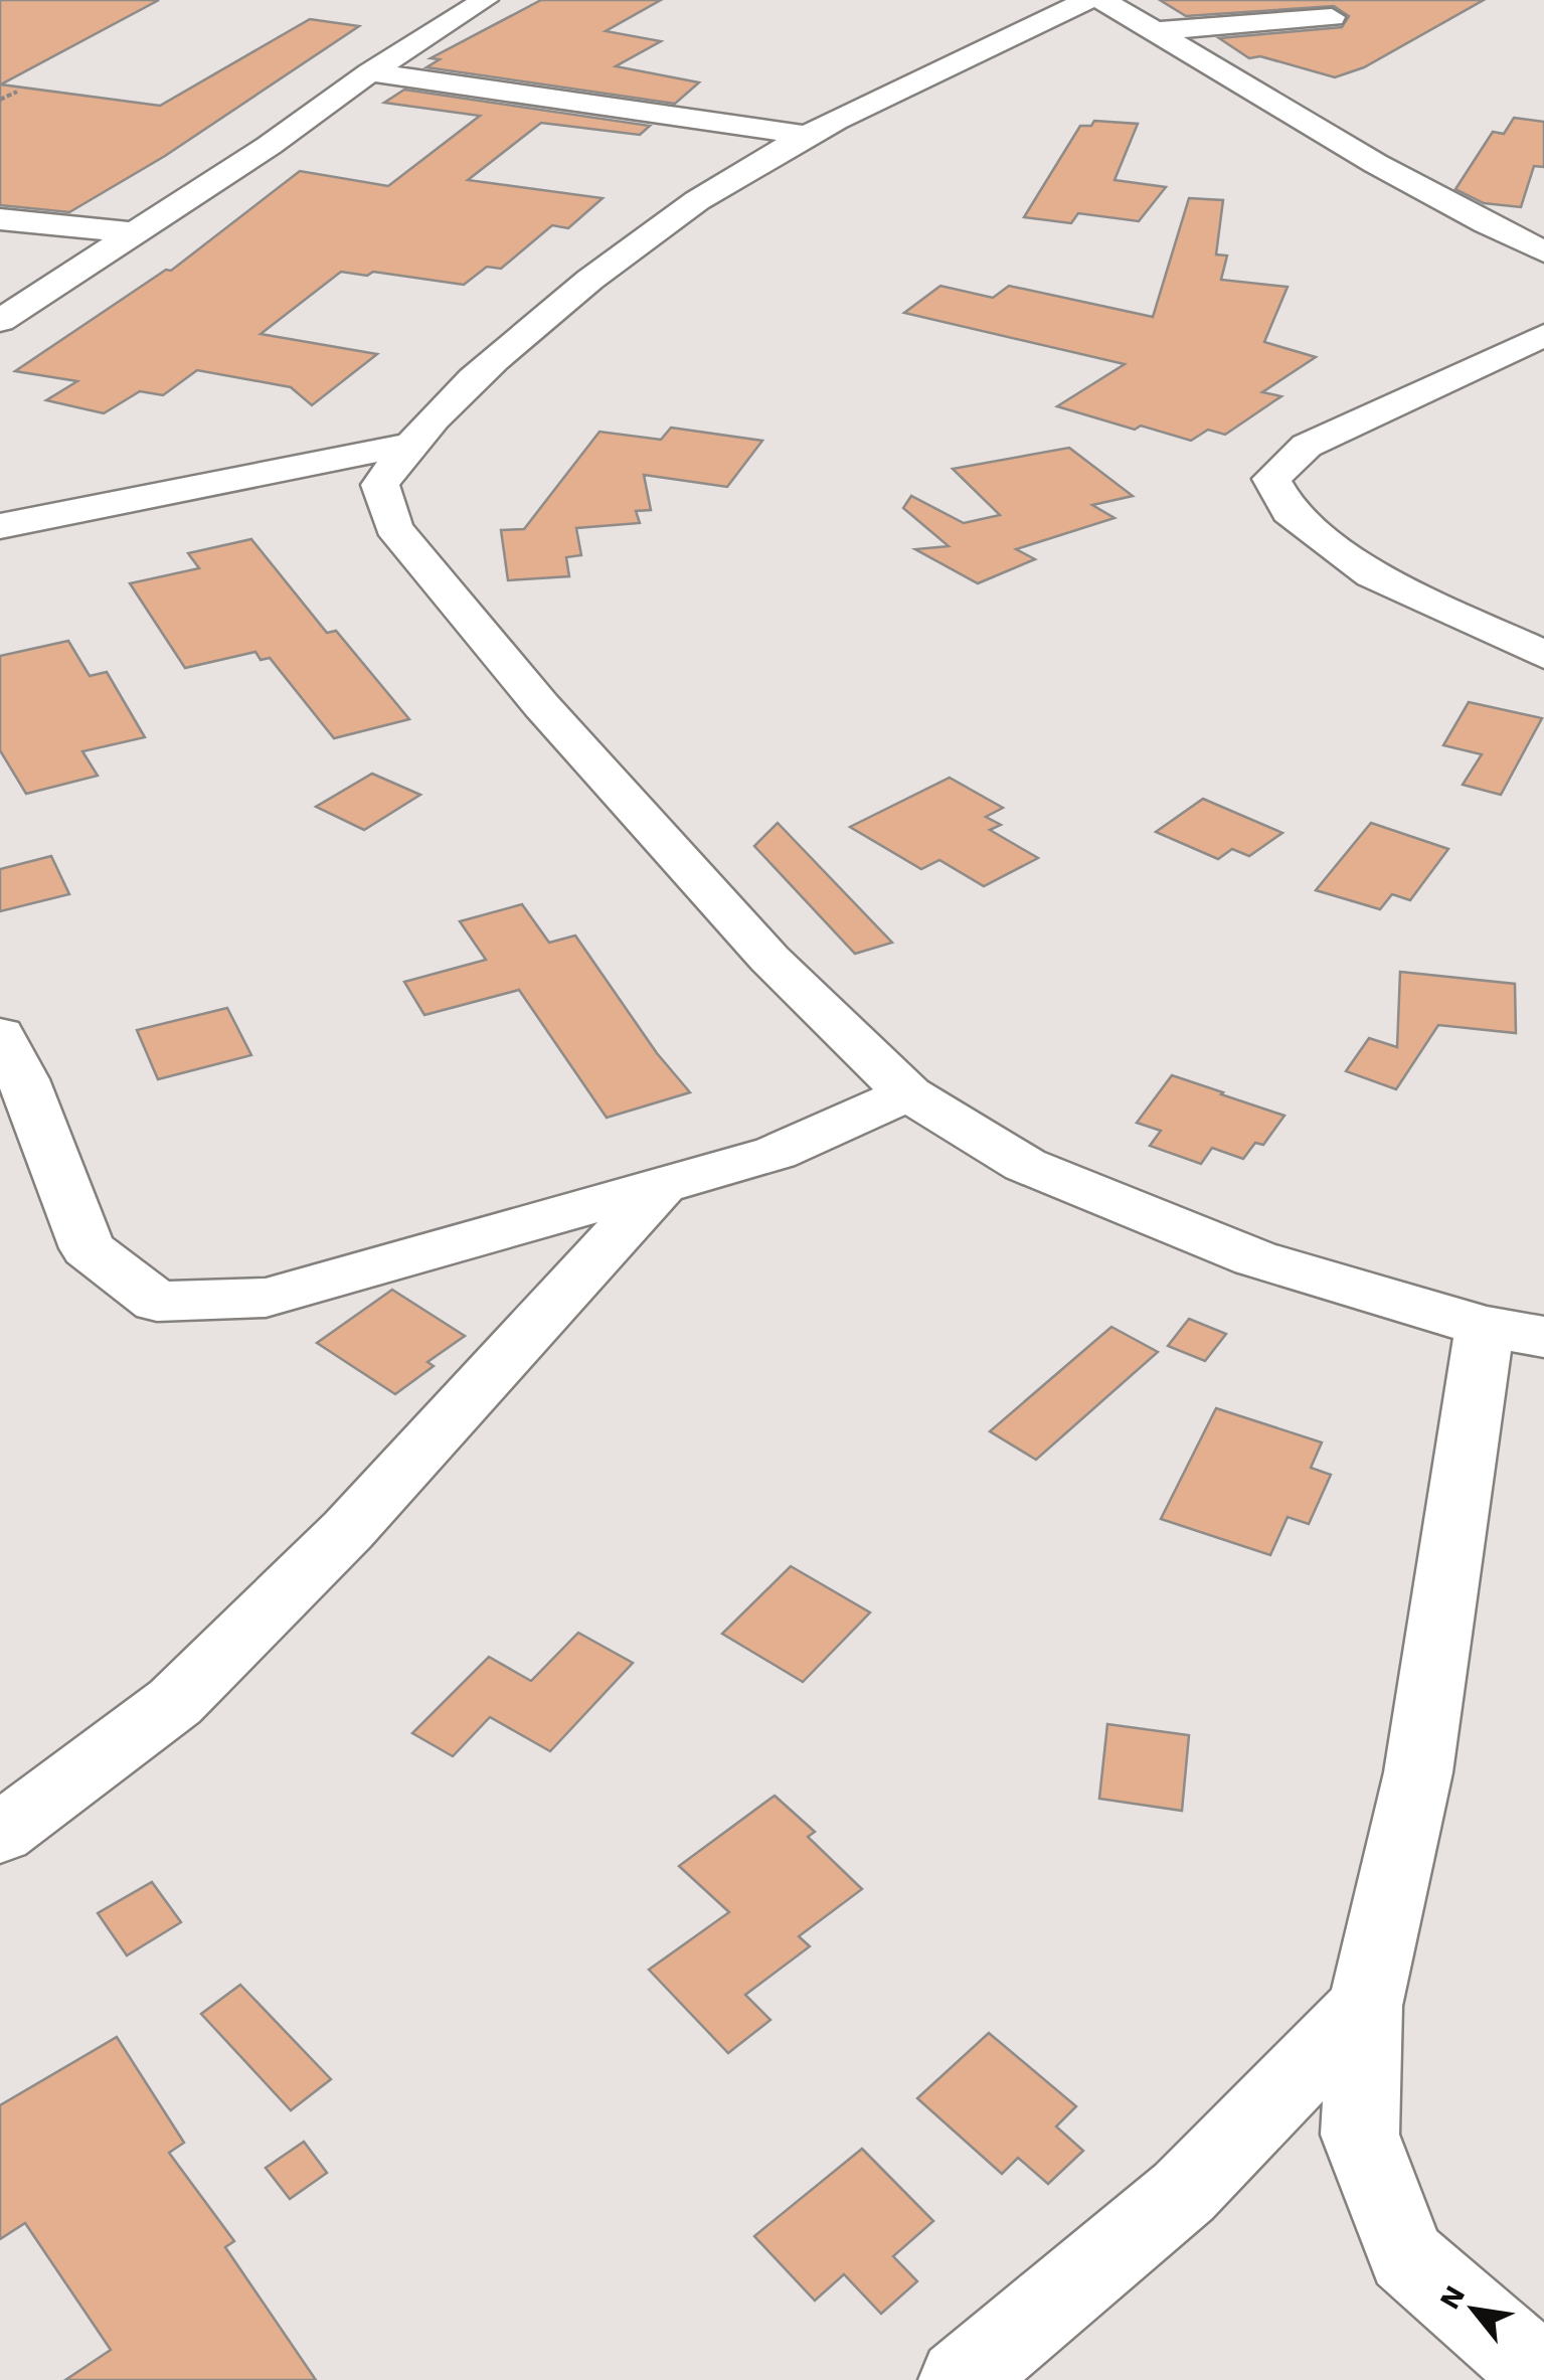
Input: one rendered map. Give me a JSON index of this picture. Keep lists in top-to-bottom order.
{
  "north": "top left"
}
